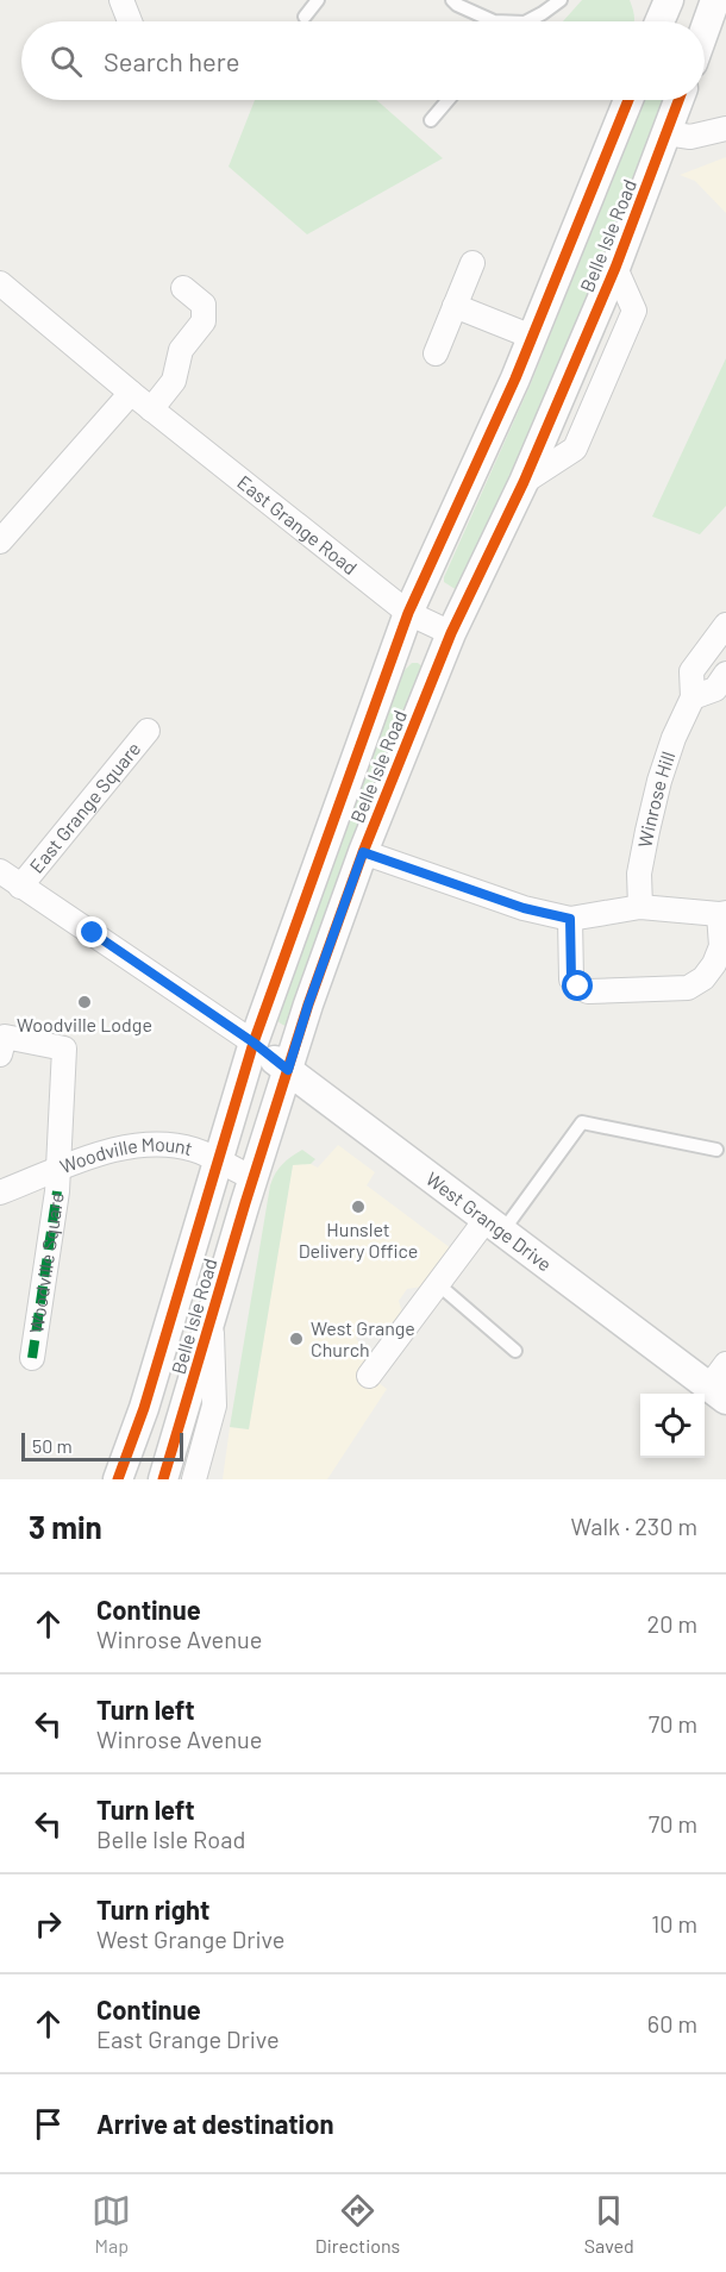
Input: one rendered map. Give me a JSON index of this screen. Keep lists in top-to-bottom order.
{
  "streets": {
    "street": [
      "Belle Isle Road",
      "East Grange Road",
      "Winrose Hill",
      "East Grange Square",
      "Woodville Mount",
      "West Grange Drive",
      "Woodville Square"
    ]
  },
  "crossings": [
    ["Belle Isle Road", "East Grange Road"],
    ["Belle Isle Road", "Woodville Mount"],
    ["Belle Isle Road", "West Grange Drive"],
    ["Woodville Mount", "Woodville Square"]
  ],
  "places": ["Woodville Lodge", "Hunslet Delivery Office", "West Grange Church"],
  "scale_bar": "50 m",
  "page": {
    "search": "Search here",
    "scale": "50 m",
    "heading": ["3 min", "Walk · 230 m"],
    "list": [
      ["Continue", "Winrose Avenue", "20 m"],
      ["Turn left", "Winrose Avenue", "70 m"],
      ["Turn left", "Belle Isle Road", "70 m"],
      ["Turn right", "West Grange Drive", "10 m"],
      ["Continue", "East Grange Drive", "60 m"],
      "Arrive at destination"
    ],
    "nav": ["Map", "Directions", "Saved"]
  }
}
